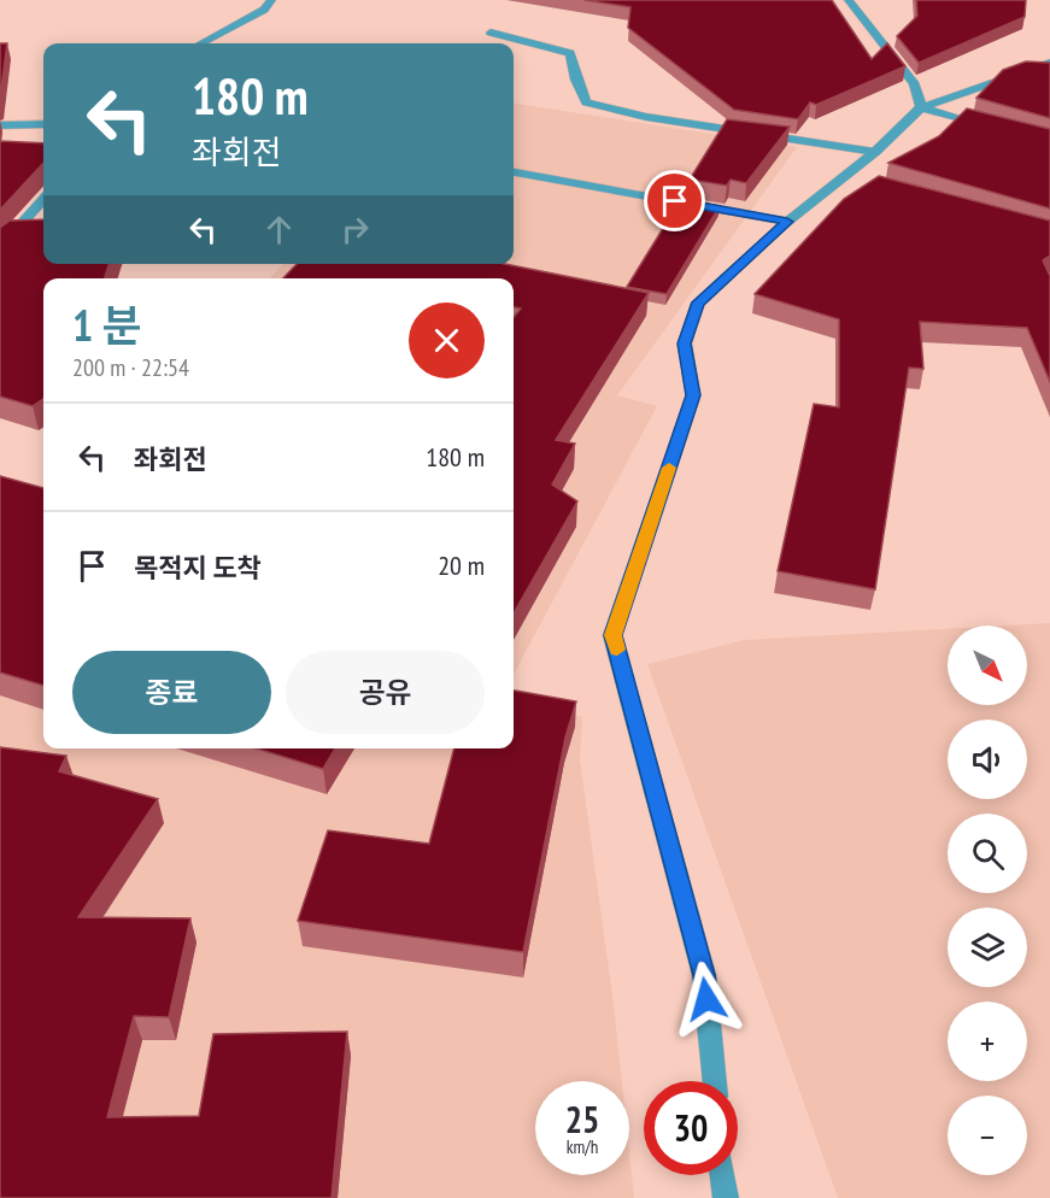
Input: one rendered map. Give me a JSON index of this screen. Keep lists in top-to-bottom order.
{
  "north": "bottom right",
  "page": {
    "turn": ["180 m", "좌회전"],
    "heading": ["1 분", "200 m · 22:54"],
    "list": [
      {
        "name": "좌회전",
        "value": "180 m"
      },
      {
        "name": "목적지 도착",
        "value": "20 m"
      }
    ],
    "map_buttons": ["+", "−"],
    "buttons": ["종료", "공유"],
    "speed": "25 km/h",
    "limit": "30"
  }
}
